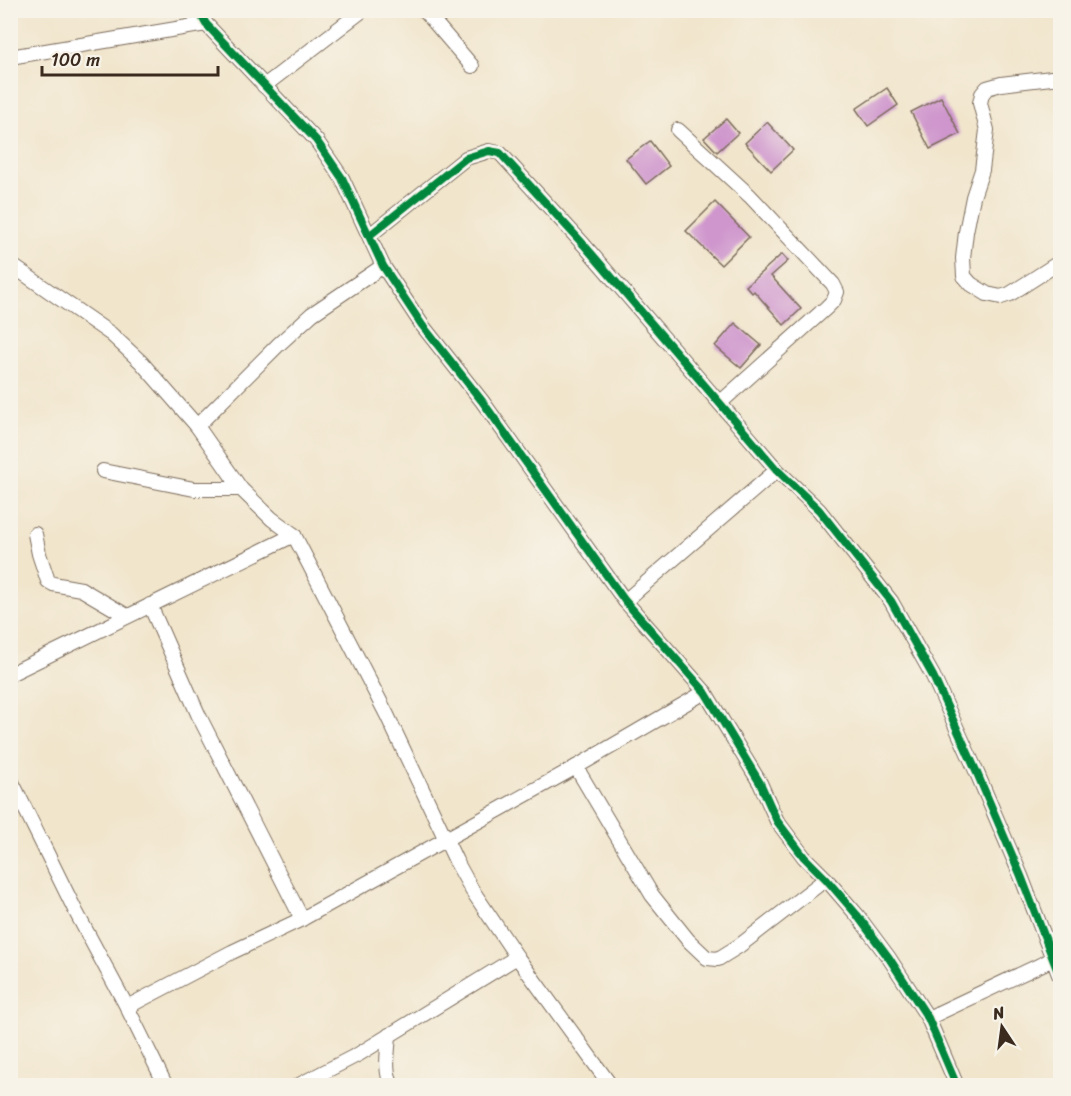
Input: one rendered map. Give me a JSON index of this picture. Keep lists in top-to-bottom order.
{
  "scale_bar": "100 m",
  "north": "top"
}
